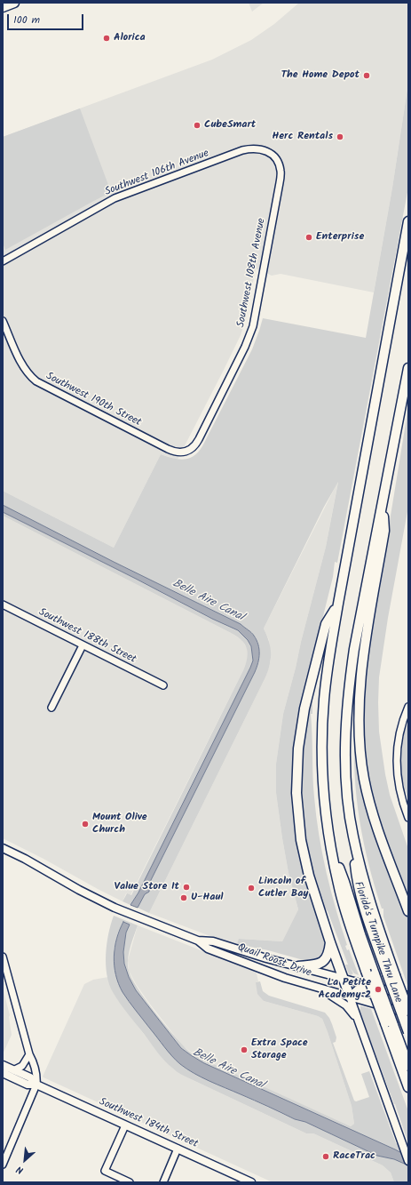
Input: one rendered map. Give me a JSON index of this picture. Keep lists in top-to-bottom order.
{
  "streets": {
    "highway": ["Florida's Turnpike Thru Lane"],
    "main road": ["Quail Roost Drive", "Southwest 184th Street"],
    "street": [
      "Southwest 106th Avenue",
      "Southwest 108th Avenue",
      "Southwest 190th Street",
      "Southwest 188th Street"
    ]
  },
  "crossings": [
    ["Southwest 106th Avenue", "Southwest 108th Avenue"],
    ["Southwest 108th Avenue", "Southwest 190th Street"]
  ],
  "water": ["Belle Aire Canal"],
  "places": [
    "Alorica",
    "The Home Depot",
    "CubeSmart",
    "Herc Rentals",
    "Enterprise",
    "Mount Olive Church",
    "Value Store It",
    "Lincoln of Cutler Bay",
    "U-Haul",
    "La Petite Academy 2",
    "Extra Space Storage",
    "RaceTrac"
  ],
  "scale_bar": "100 m",
  "north": "bottom left"
}
